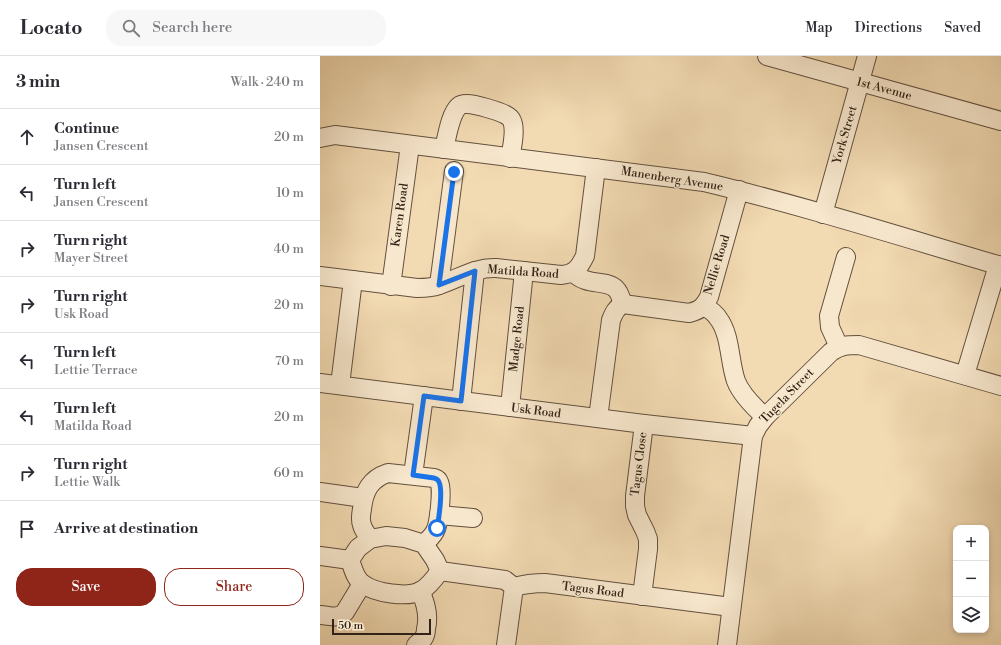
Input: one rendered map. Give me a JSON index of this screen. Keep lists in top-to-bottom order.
{
  "streets": {
    "street": [
      "1st Avenue",
      "York Street",
      "Manenberg Avenue",
      "Karen Road",
      "Nellie Road",
      "Matilda Road",
      "Madge Road",
      "Tugela Street",
      "Usk Road",
      "Tagus Close",
      "Tagus Road"
    ]
  },
  "crossings": [
    ["1st Avenue", "York Street"],
    ["York Street", "Manenberg Avenue"],
    ["Manenberg Avenue", "Karen Road"],
    ["Manenberg Avenue", "Nellie Road"],
    ["Manenberg Avenue", "Matilda Road"],
    ["Karen Road", "Matilda Road"],
    ["Matilda Road", "Madge Road"],
    ["Madge Road", "Usk Road"],
    ["Tugela Street", "Usk Road"],
    ["Tugela Street", "Tagus Road"],
    ["Usk Road", "Tagus Close"],
    ["Tagus Close", "Tagus Road"]
  ],
  "scale_bar": "50 m",
  "page": {
    "header": "Locato",
    "search": "Search here",
    "nav": ["Map", "Directions", "Saved"],
    "heading": ["3 min", "Walk · 240 m"],
    "list": [
      ["Continue", "Jansen Crescent", "20 m"],
      ["Turn left", "Jansen Crescent", "10 m"],
      ["Turn right", "Mayer Street", "40 m"],
      ["Turn right", "Usk Road", "20 m"],
      ["Turn left", "Lettie Terrace", "70 m"],
      ["Turn left", "Matilda Road", "20 m"],
      ["Turn right", "Lettie Walk", "60 m"],
      "Arrive at destination"
    ],
    "map_buttons": ["+", "−"],
    "buttons": ["Save", "Share"],
    "scale": "50 m"
  }
}
